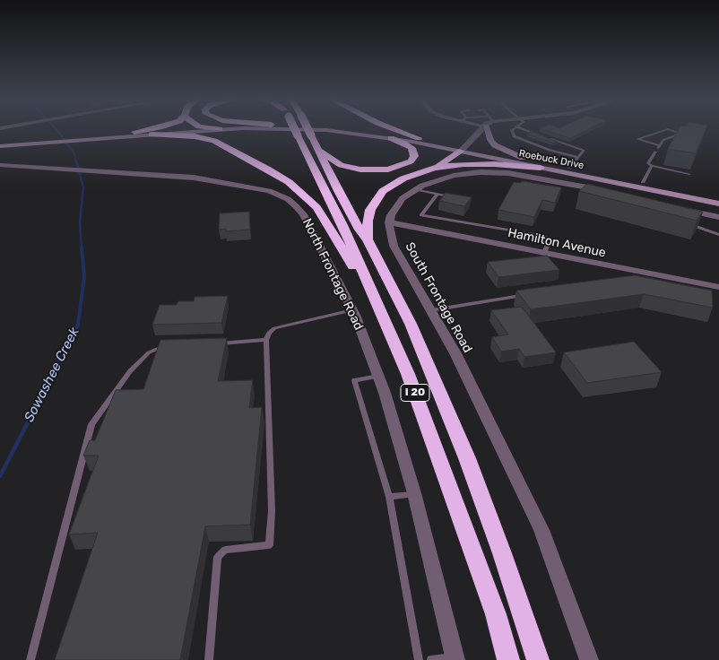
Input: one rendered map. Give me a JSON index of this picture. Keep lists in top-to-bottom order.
{
  "streets": {
    "highway": ["I 20"],
    "main road": ["Roebuck Drive"],
    "street": ["Hamilton Avenue", "North Frontage Road", "South Frontage Road"]
  },
  "crossings": [
    ["Hamilton Avenue", "South Frontage Road"]
  ],
  "water": ["Sowashee Creek"]
}
